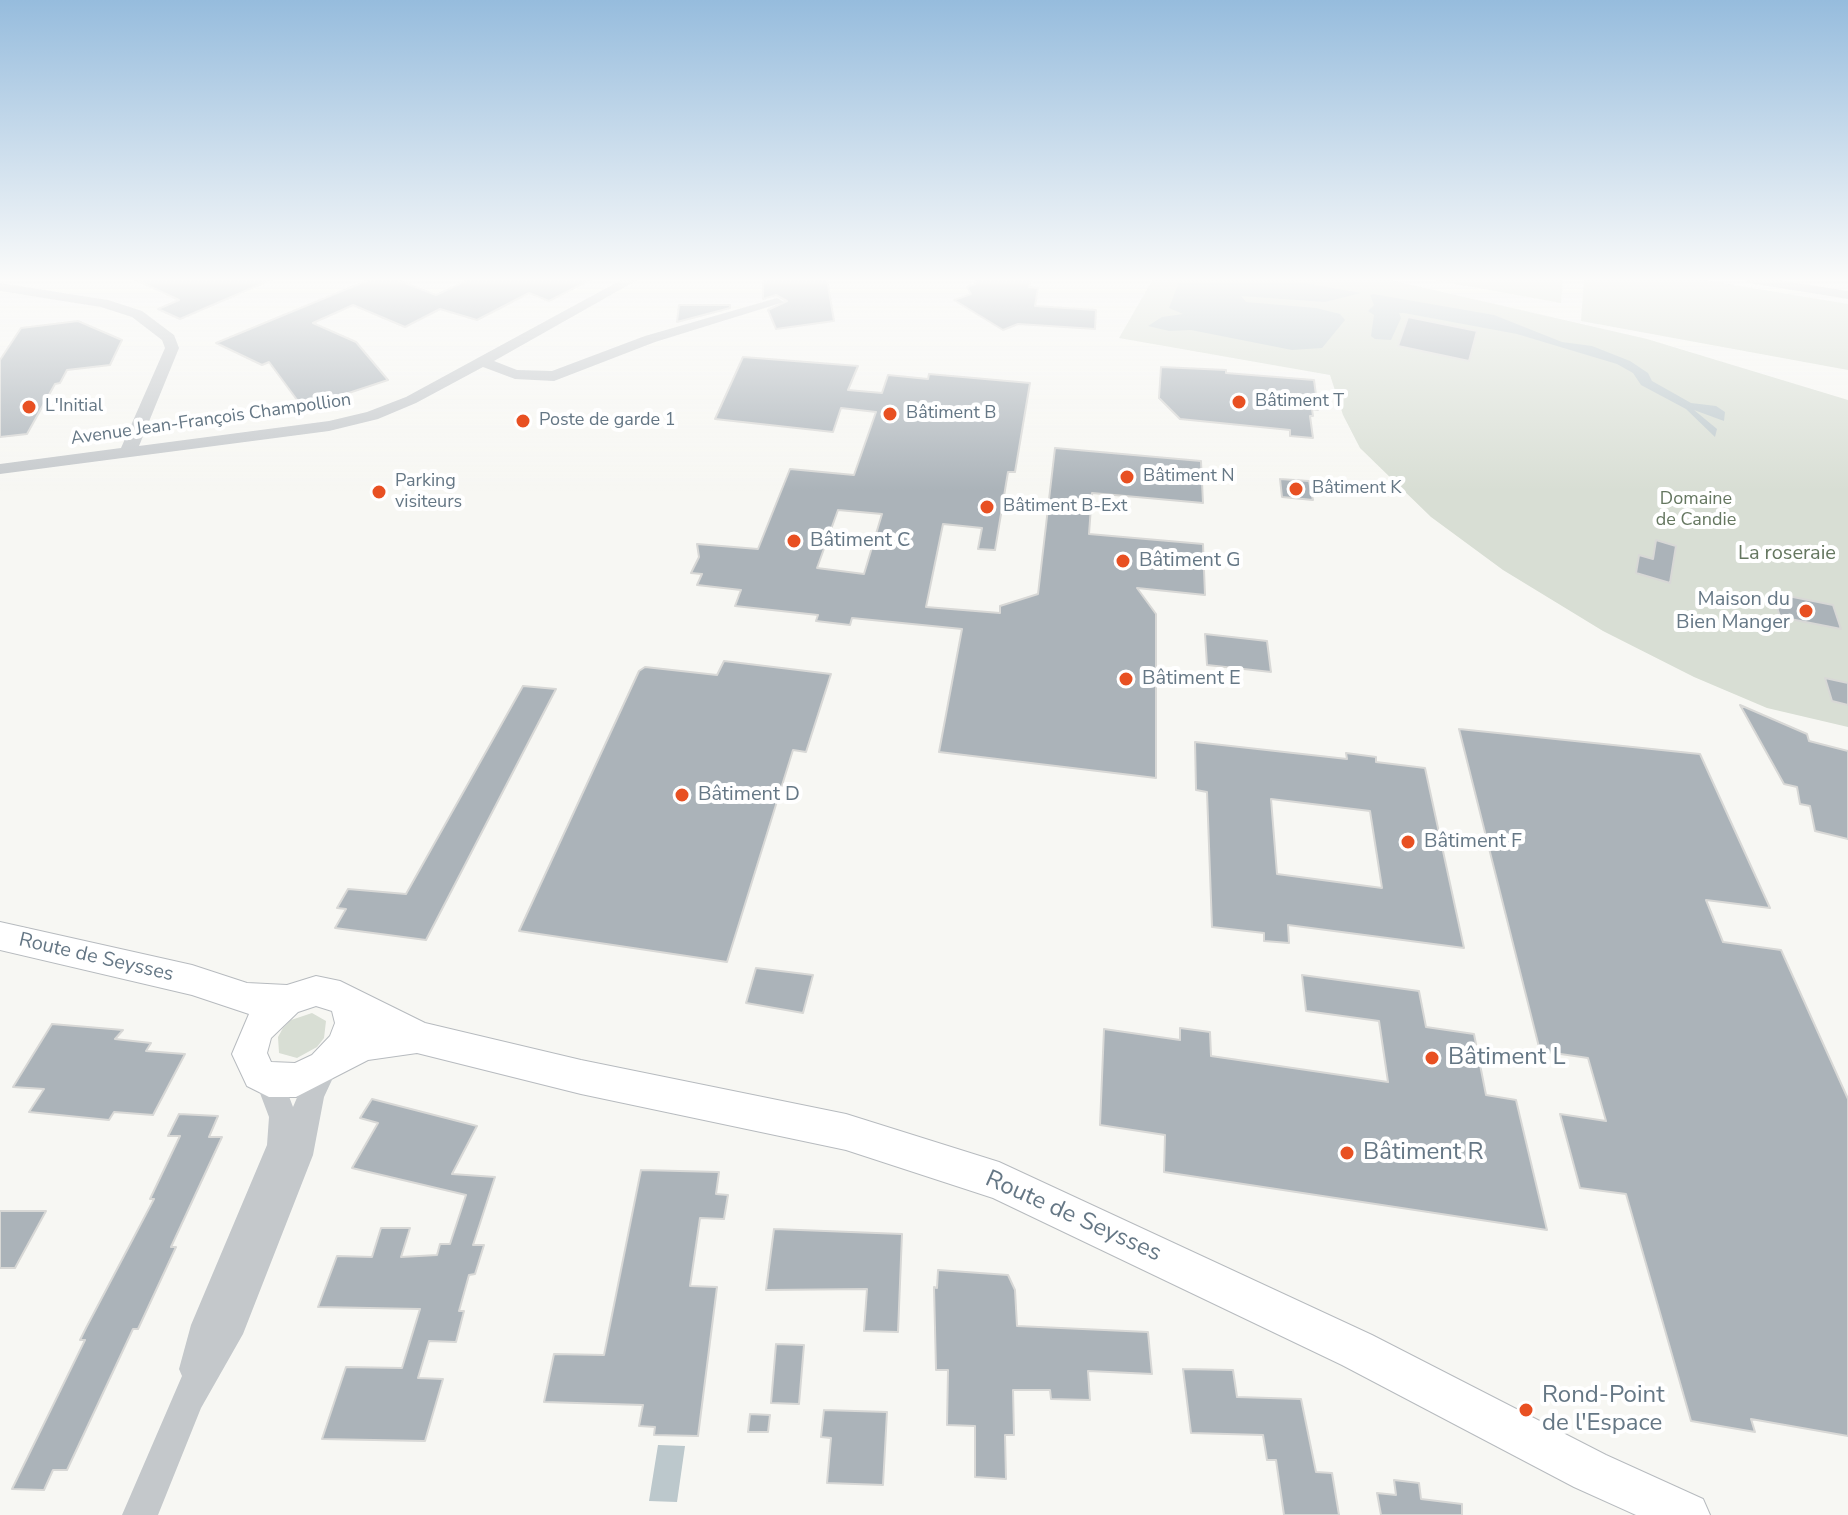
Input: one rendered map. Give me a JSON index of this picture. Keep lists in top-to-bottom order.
{
  "streets": {
    "main road": ["Route de Seysses"],
    "street": ["Avenue Jean-François Champollion"]
  },
  "parks": ["Domaine de Candie", "La roseraie"],
  "places": [
    "Bâtiment T",
    "L'Initial",
    "Bâtiment B",
    "Poste de garde 1",
    "Bâtiment N",
    "Bâtiment K",
    "Parking visiteurs",
    "Bâtiment B-Ext",
    "Bâtiment C",
    "Bâtiment G",
    "Maison du Bien Manger",
    "Bâtiment E",
    "Bâtiment D",
    "Bâtiment F",
    "Bâtiment L",
    "Bâtiment R",
    "Rond-Point de l'Espace"
  ]
}
